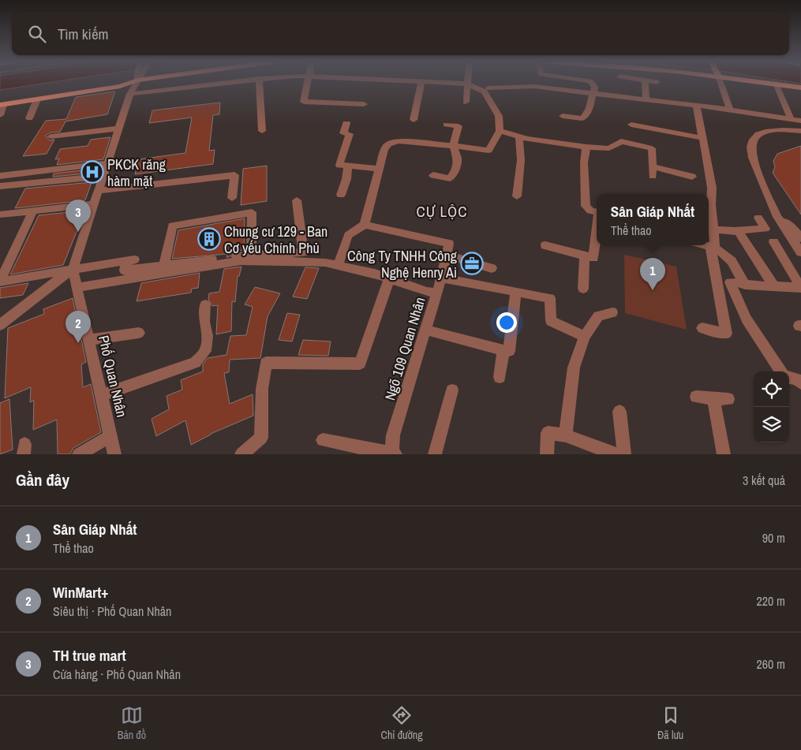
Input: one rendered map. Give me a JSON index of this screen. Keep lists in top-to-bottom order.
{
  "streets": {
    "street": ["Ngõ 109 Quan Nhân", "Phố Quan Nhân"]
  },
  "districts": ["CỰ LỘC"],
  "places": {
    "hospital": ["PKCK răng hàm mặt"],
    "building": ["Chung cư 129 - Ban Cơ yếu Chính Phủ"],
    "office": ["Công Ty TNHH Công Nghệ Henry Ai"]
  },
  "page": {
    "search": "Tìm kiếm",
    "popup": ["Sân Giáp Nhất", "Thể thao"],
    "pins": ["3", "1", "2"],
    "heading": ["Gần đây", "3 kết quả"],
    "list": [
      {
        "mark": "1",
        "name": "Sân Giáp Nhất",
        "note": "Thể thao",
        "value": "90 m"
      },
      {
        "mark": "2",
        "name": "WinMart+",
        "note": "Siêu thị · Phố Quan Nhân",
        "value": "220 m"
      },
      {
        "mark": "3",
        "name": "TH true mart",
        "note": "Cửa hàng · Phố Quan Nhân",
        "value": "260 m"
      }
    ],
    "nav": ["Bản đồ", "Chỉ đường", "Đã lưu"]
  }
}
